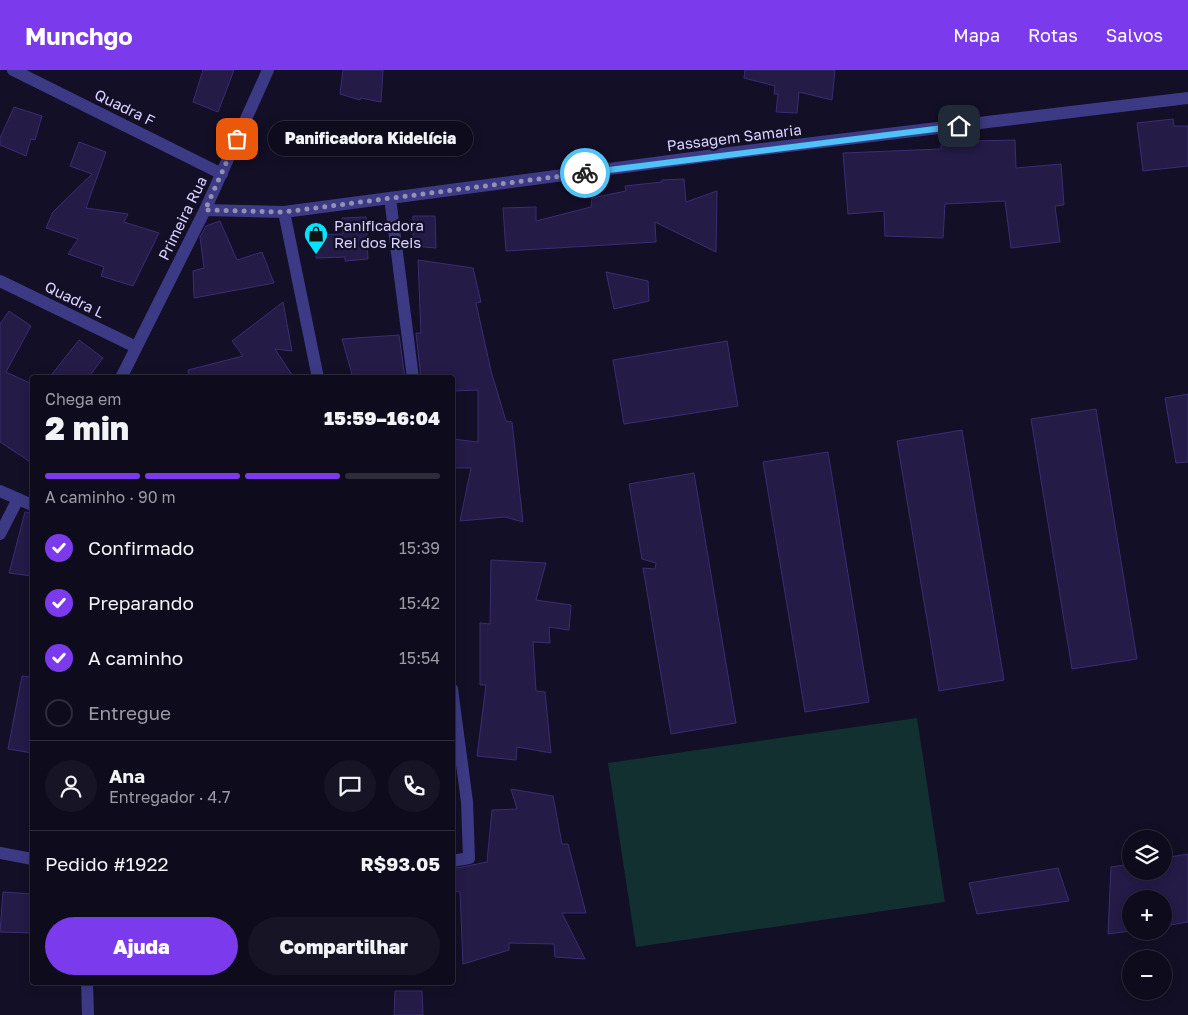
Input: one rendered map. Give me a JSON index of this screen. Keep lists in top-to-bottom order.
{
  "streets": {
    "street": [
      "Quadra F",
      "Passagem Samaria",
      "Primeira Rua",
      "Quadra L"
    ]
  },
  "crossings": [
    ["Quadra F", "Primeira Rua"],
    ["Passagem Samaria", "Primeira Rua"],
    ["Primeira Rua", "Quadra L"]
  ],
  "places": {
    "other": ["Panificadora Kidelícia"],
    "shop": ["Panificadora Rei dos Reis"]
  },
  "page": {
    "header": "Munchgo",
    "nav": ["Mapa", "Rotas", "Salvos"],
    "bubble": "Panificadora Kidelícia",
    "heading": ["2 min", "Chega em", "15:59–16:04"],
    "panel": [
      "Ana",
      "Entregador · 4.7",
      "Pedido #1922",
      "R$93.05"
    ],
    "bar": "A caminho · 90 m",
    "list": [
      ["Confirmado", "15:39"],
      ["Preparando", "15:42"],
      ["A caminho", "15:54"],
      "Entregue"
    ],
    "map_buttons": ["+", "−"],
    "buttons": ["Ajuda", "Compartilhar"]
  }
}
